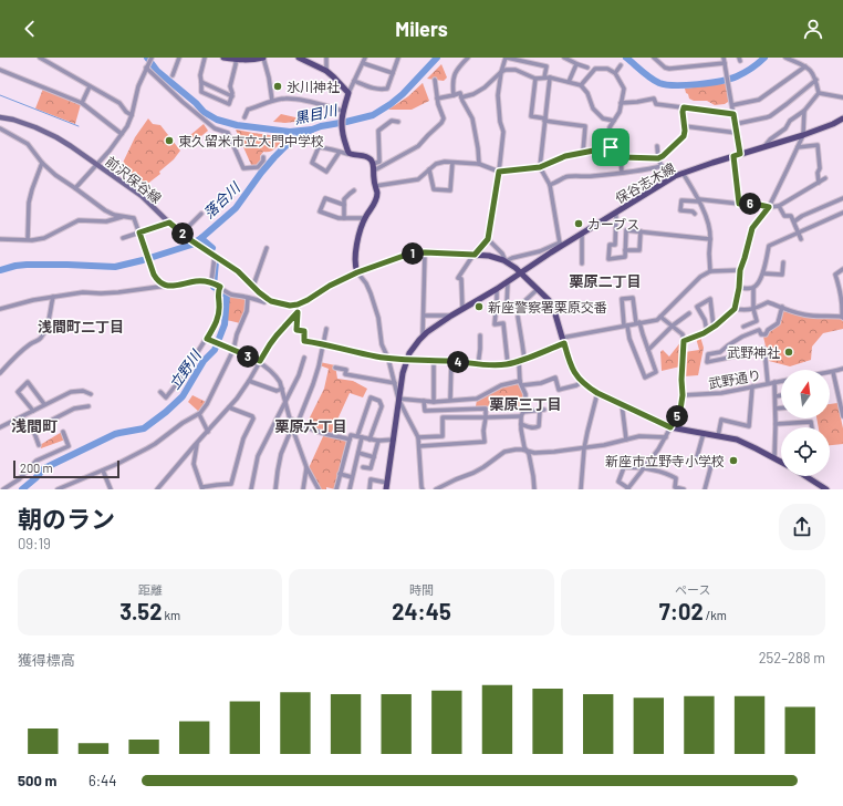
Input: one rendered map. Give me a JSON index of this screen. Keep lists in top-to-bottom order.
{
  "streets": {
    "main road": ["前沢保谷線", "保谷志木線"],
    "street": ["武野通り"]
  },
  "districts": [
    "栗原二丁目",
    "浅間町二丁目",
    "栗原三丁目",
    "浅間町",
    "栗原六丁目"
  ],
  "water": ["黒目川", "落合川", "立野川"],
  "places": [
    "氷川神社",
    "東久留米市立大門中学校",
    "カーブス",
    "新座警察署栗原交番",
    "武野神社",
    "新座市立野寺小学校"
  ],
  "scale_bar": "200 m",
  "north": "top",
  "page": {
    "header": "Milers",
    "pins": [
      "6",
      "2",
      "1",
      "3",
      "4",
      "5"
    ],
    "scale": "200 m",
    "heading": ["朝のラン", "09:19"],
    "stats": [
      ["距離", "3.52 km"],
      ["時間", "24:45"],
      ["ペース", "7:02 /km"]
    ],
    "chart": ["獲得標高", "252–288 m"],
    "list": [
      {
        "name": "500 m",
        "note": "6:44"
      }
    ]
  }
}
